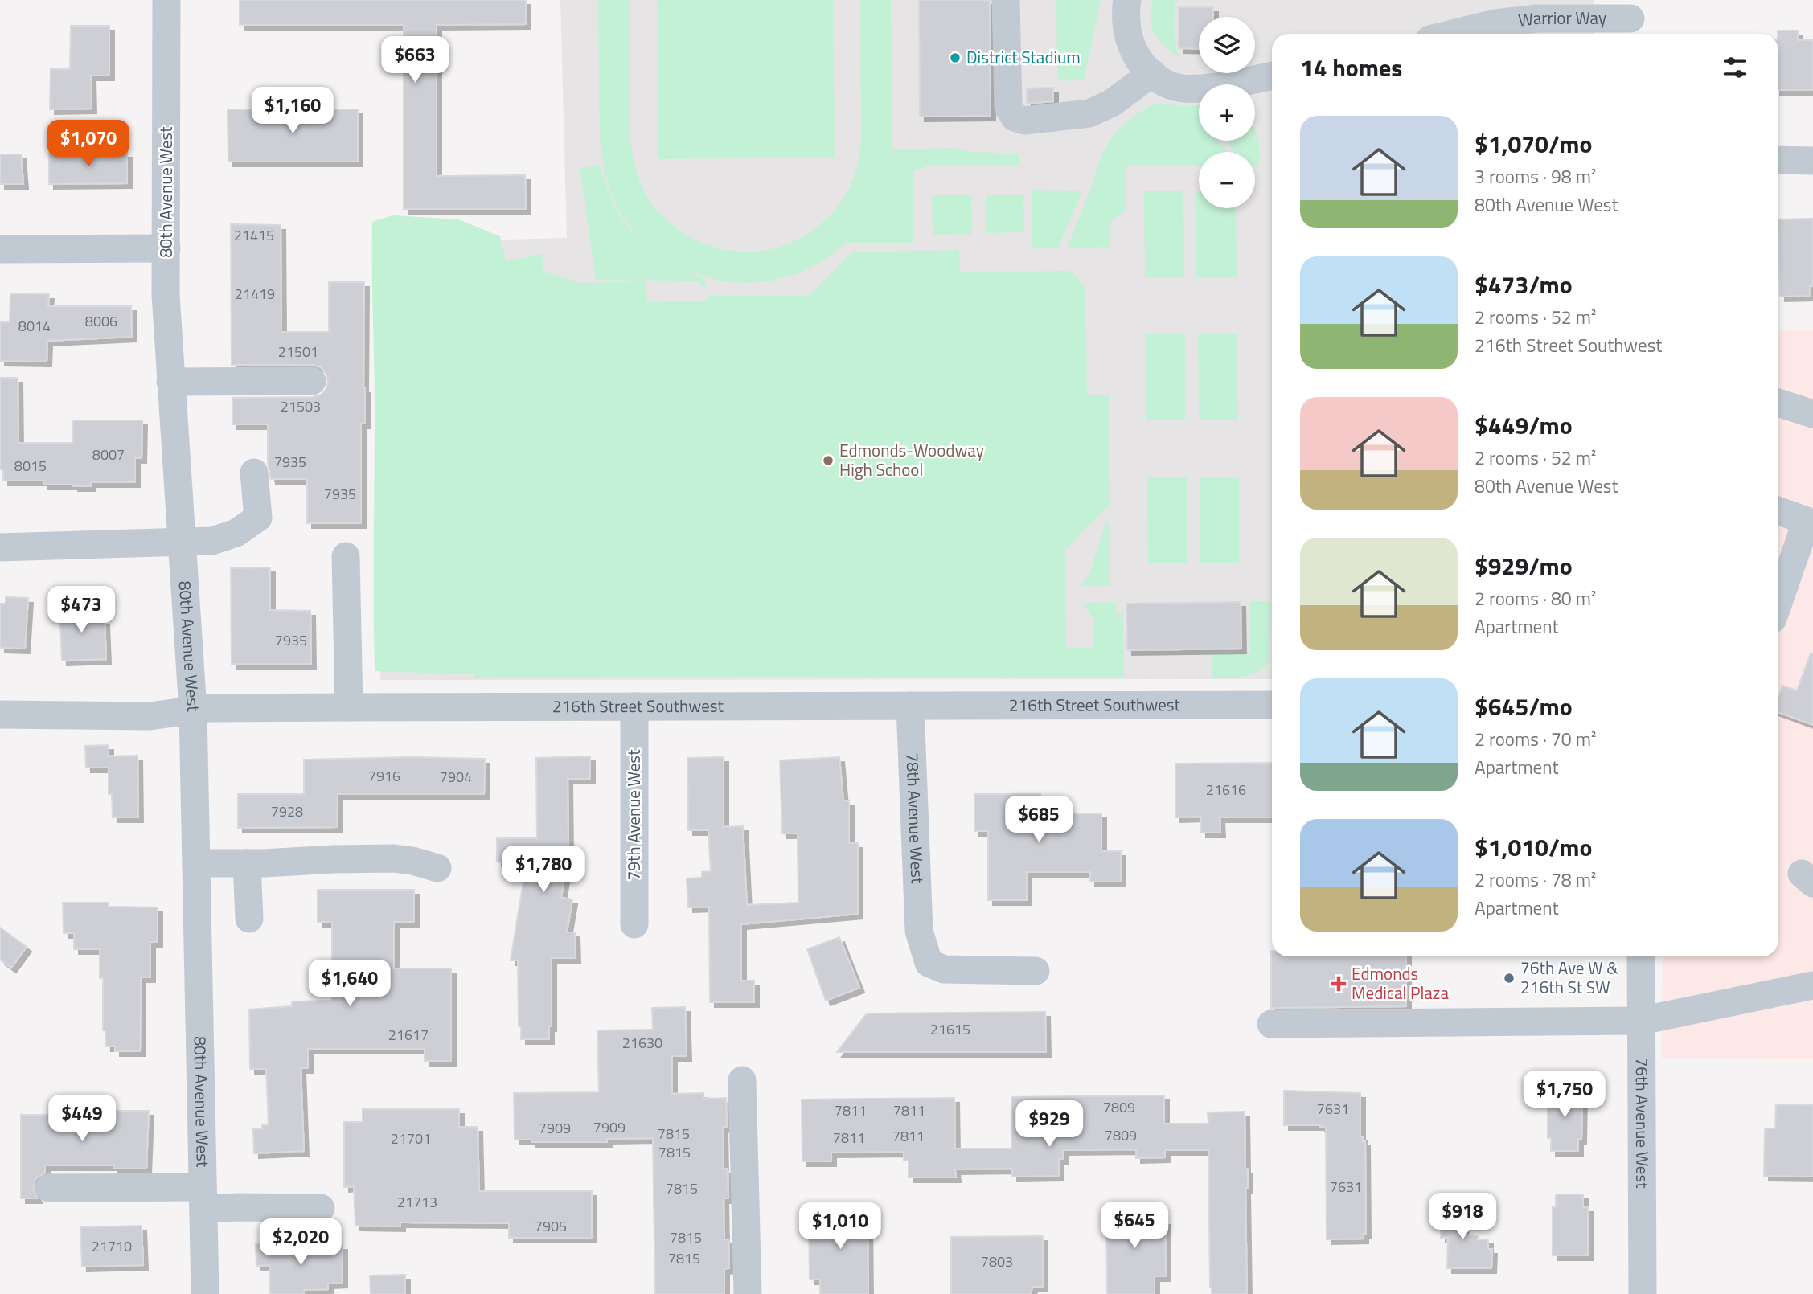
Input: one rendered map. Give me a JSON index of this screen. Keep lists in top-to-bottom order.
{
  "streets": {
    "street": [
      "Warrior Way",
      "80th Avenue West",
      "216th Street Southwest",
      "79th Avenue West",
      "78th Avenue West",
      "76th Avenue West"
    ]
  },
  "crossings": [
    ["80th Avenue West", "216th Street Southwest"],
    ["216th Street Southwest", "79th Avenue West"],
    ["216th Street Southwest", "78th Avenue West"]
  ],
  "places": {
    "other": ["District Stadium", "Edmonds-Woodway High School", "76th Ave W & 216th St SW"],
    "health": ["Edmonds Medical Plaza"]
  },
  "house_numbers": [
    "21415",
    "21419",
    "8006",
    "8014",
    "21501",
    "21503",
    "8007",
    "7935",
    "8015",
    "7935",
    "7935",
    "7916",
    "7904",
    "21616",
    "7928",
    "21615",
    "21617",
    "21630",
    "7809",
    "7631",
    "7811",
    "7811",
    "7909",
    "7909",
    "7815",
    "7809",
    "7811",
    "7811",
    "21701",
    "7815",
    "7631",
    "7815",
    "21713",
    "7905",
    "7815",
    "21710",
    "7815",
    "7803"
  ],
  "page": {
    "map_buttons": ["+", "−"],
    "heading": "14 homes",
    "price": [
      "$663",
      "$1,160",
      "$1,070",
      "$473",
      "$685",
      "$1,780",
      "$1,640",
      "$1,750",
      "$449",
      "$929",
      "$918",
      "$645",
      "$1,010",
      "$2,020"
    ],
    "list": [
      {
        "name": "$1,070/mo",
        "note": "3 rooms · 98 m² · 80th Avenue West"
      },
      {
        "name": "$473/mo",
        "note": "2 rooms · 52 m² · 216th Street Southwest"
      },
      {
        "name": "$449/mo",
        "note": "2 rooms · 52 m² · 80th Avenue West"
      },
      {
        "name": "$929/mo",
        "note": "2 rooms · 80 m² · Apartment"
      },
      {
        "name": "$645/mo",
        "note": "2 rooms · 70 m² · Apartment"
      },
      {
        "name": "$1,010/mo",
        "note": "2 rooms · 78 m² · Apartment"
      }
    ]
  }
}
